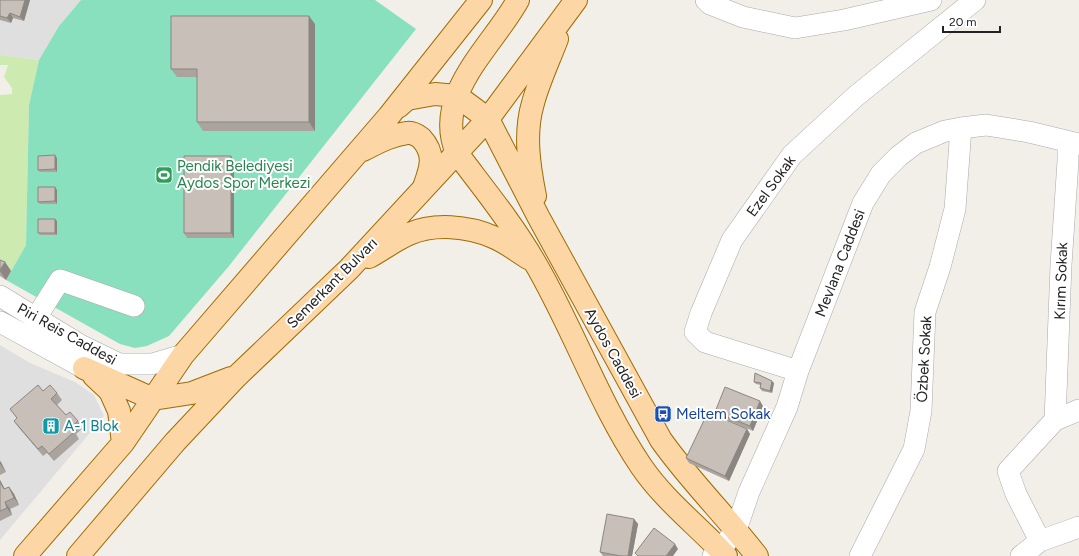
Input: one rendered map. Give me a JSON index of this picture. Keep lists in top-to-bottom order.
{
  "streets": {
    "main road": ["Semerkant Bulvarı", "Aydos Caddesi"],
    "street": [
      "Ezel Sokak",
      "Mevlana Caddesi",
      "Kırım Sokak",
      "Piri Reis Caddesi",
      "Özbek Sokak"
    ]
  },
  "crossings": [
    ["Ezel Sokak", "Mevlana Caddesi"],
    ["Mevlana Caddesi", "Kırım Sokak"],
    ["Mevlana Caddesi", "Aydos Caddesi"],
    ["Mevlana Caddesi", "Özbek Sokak"],
    ["Semerkant Bulvarı", "Aydos Caddesi"]
  ],
  "places": {
    "sports": ["Pendik Belediyesi Aydos Spor Merkezi"],
    "bus stop": ["Meltem Sokak"],
    "building": ["A-1 Blok"]
  },
  "scale_bar": "20 m"
}
